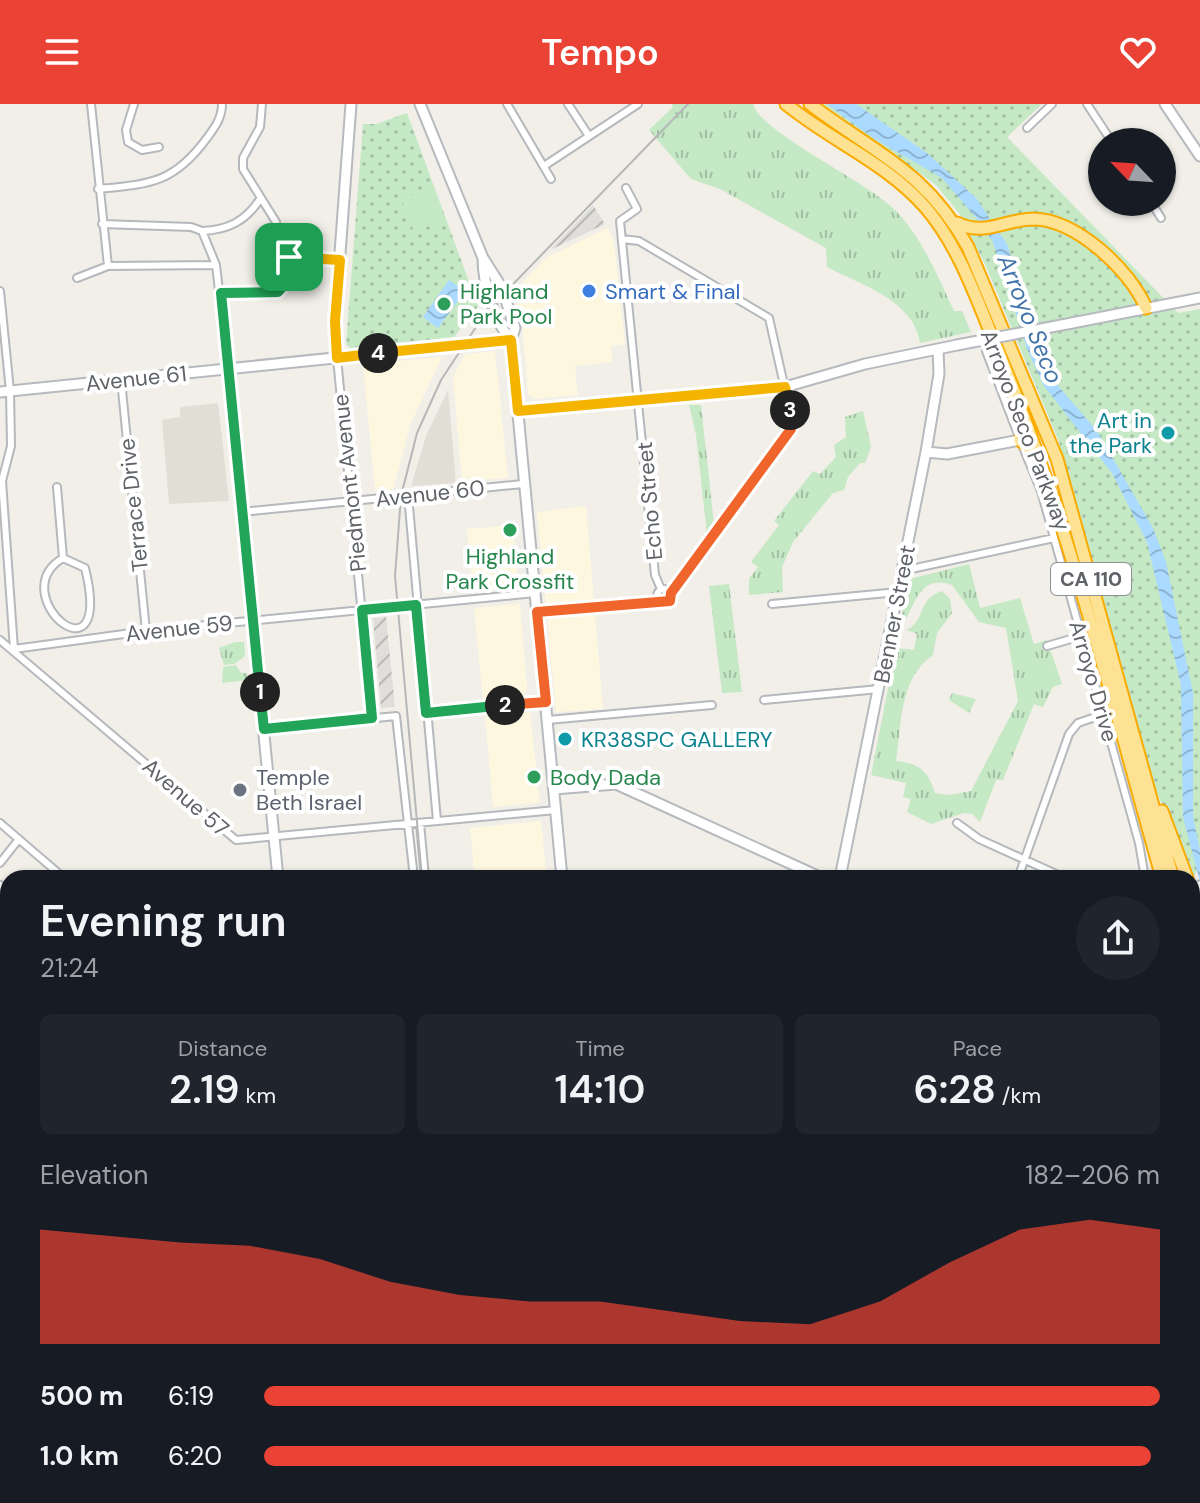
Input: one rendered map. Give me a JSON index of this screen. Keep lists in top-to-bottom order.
{
  "streets": {
    "highway": ["Arroyo Seco Parkway", "CA 110"],
    "street": [
      "Avenue 61",
      "Piedmont Avenue",
      "Avenue 60",
      "Echo Street",
      "Terrace Drive",
      "Benner Street",
      "Avenue 59",
      "Arroyo Drive",
      "Avenue 57"
    ]
  },
  "crossings": [
    ["Avenue 61", "Piedmont Avenue"],
    ["Avenue 61", "Terrace Drive"],
    ["Piedmont Avenue", "Avenue 60"],
    ["Piedmont Avenue", "Avenue 59"],
    ["Terrace Drive", "Avenue 59"],
    ["Avenue 59", "Avenue 57"]
  ],
  "water": ["Arroyo Seco"],
  "places": [
    "Smart & Final",
    "Highland Park Pool",
    "Art in the Park",
    "Highland Park Crossfit",
    "KR38SPC GALLERY",
    "Body Dada",
    "Temple Beth Israel"
  ],
  "north": "top left",
  "page": {
    "header": "Tempo",
    "pins": [
      "4",
      "3",
      "1",
      "2"
    ],
    "heading": ["Evening run", "21:24"],
    "stats": [
      ["Distance", "2.19 km"],
      ["Time", "14:10"],
      ["Pace", "6:28 /km"]
    ],
    "chart": ["Elevation", "182–206 m"],
    "list": [
      {
        "name": "500 m",
        "note": "6:19"
      },
      {
        "name": "1.0 km",
        "note": "6:20"
      }
    ]
  }
}
